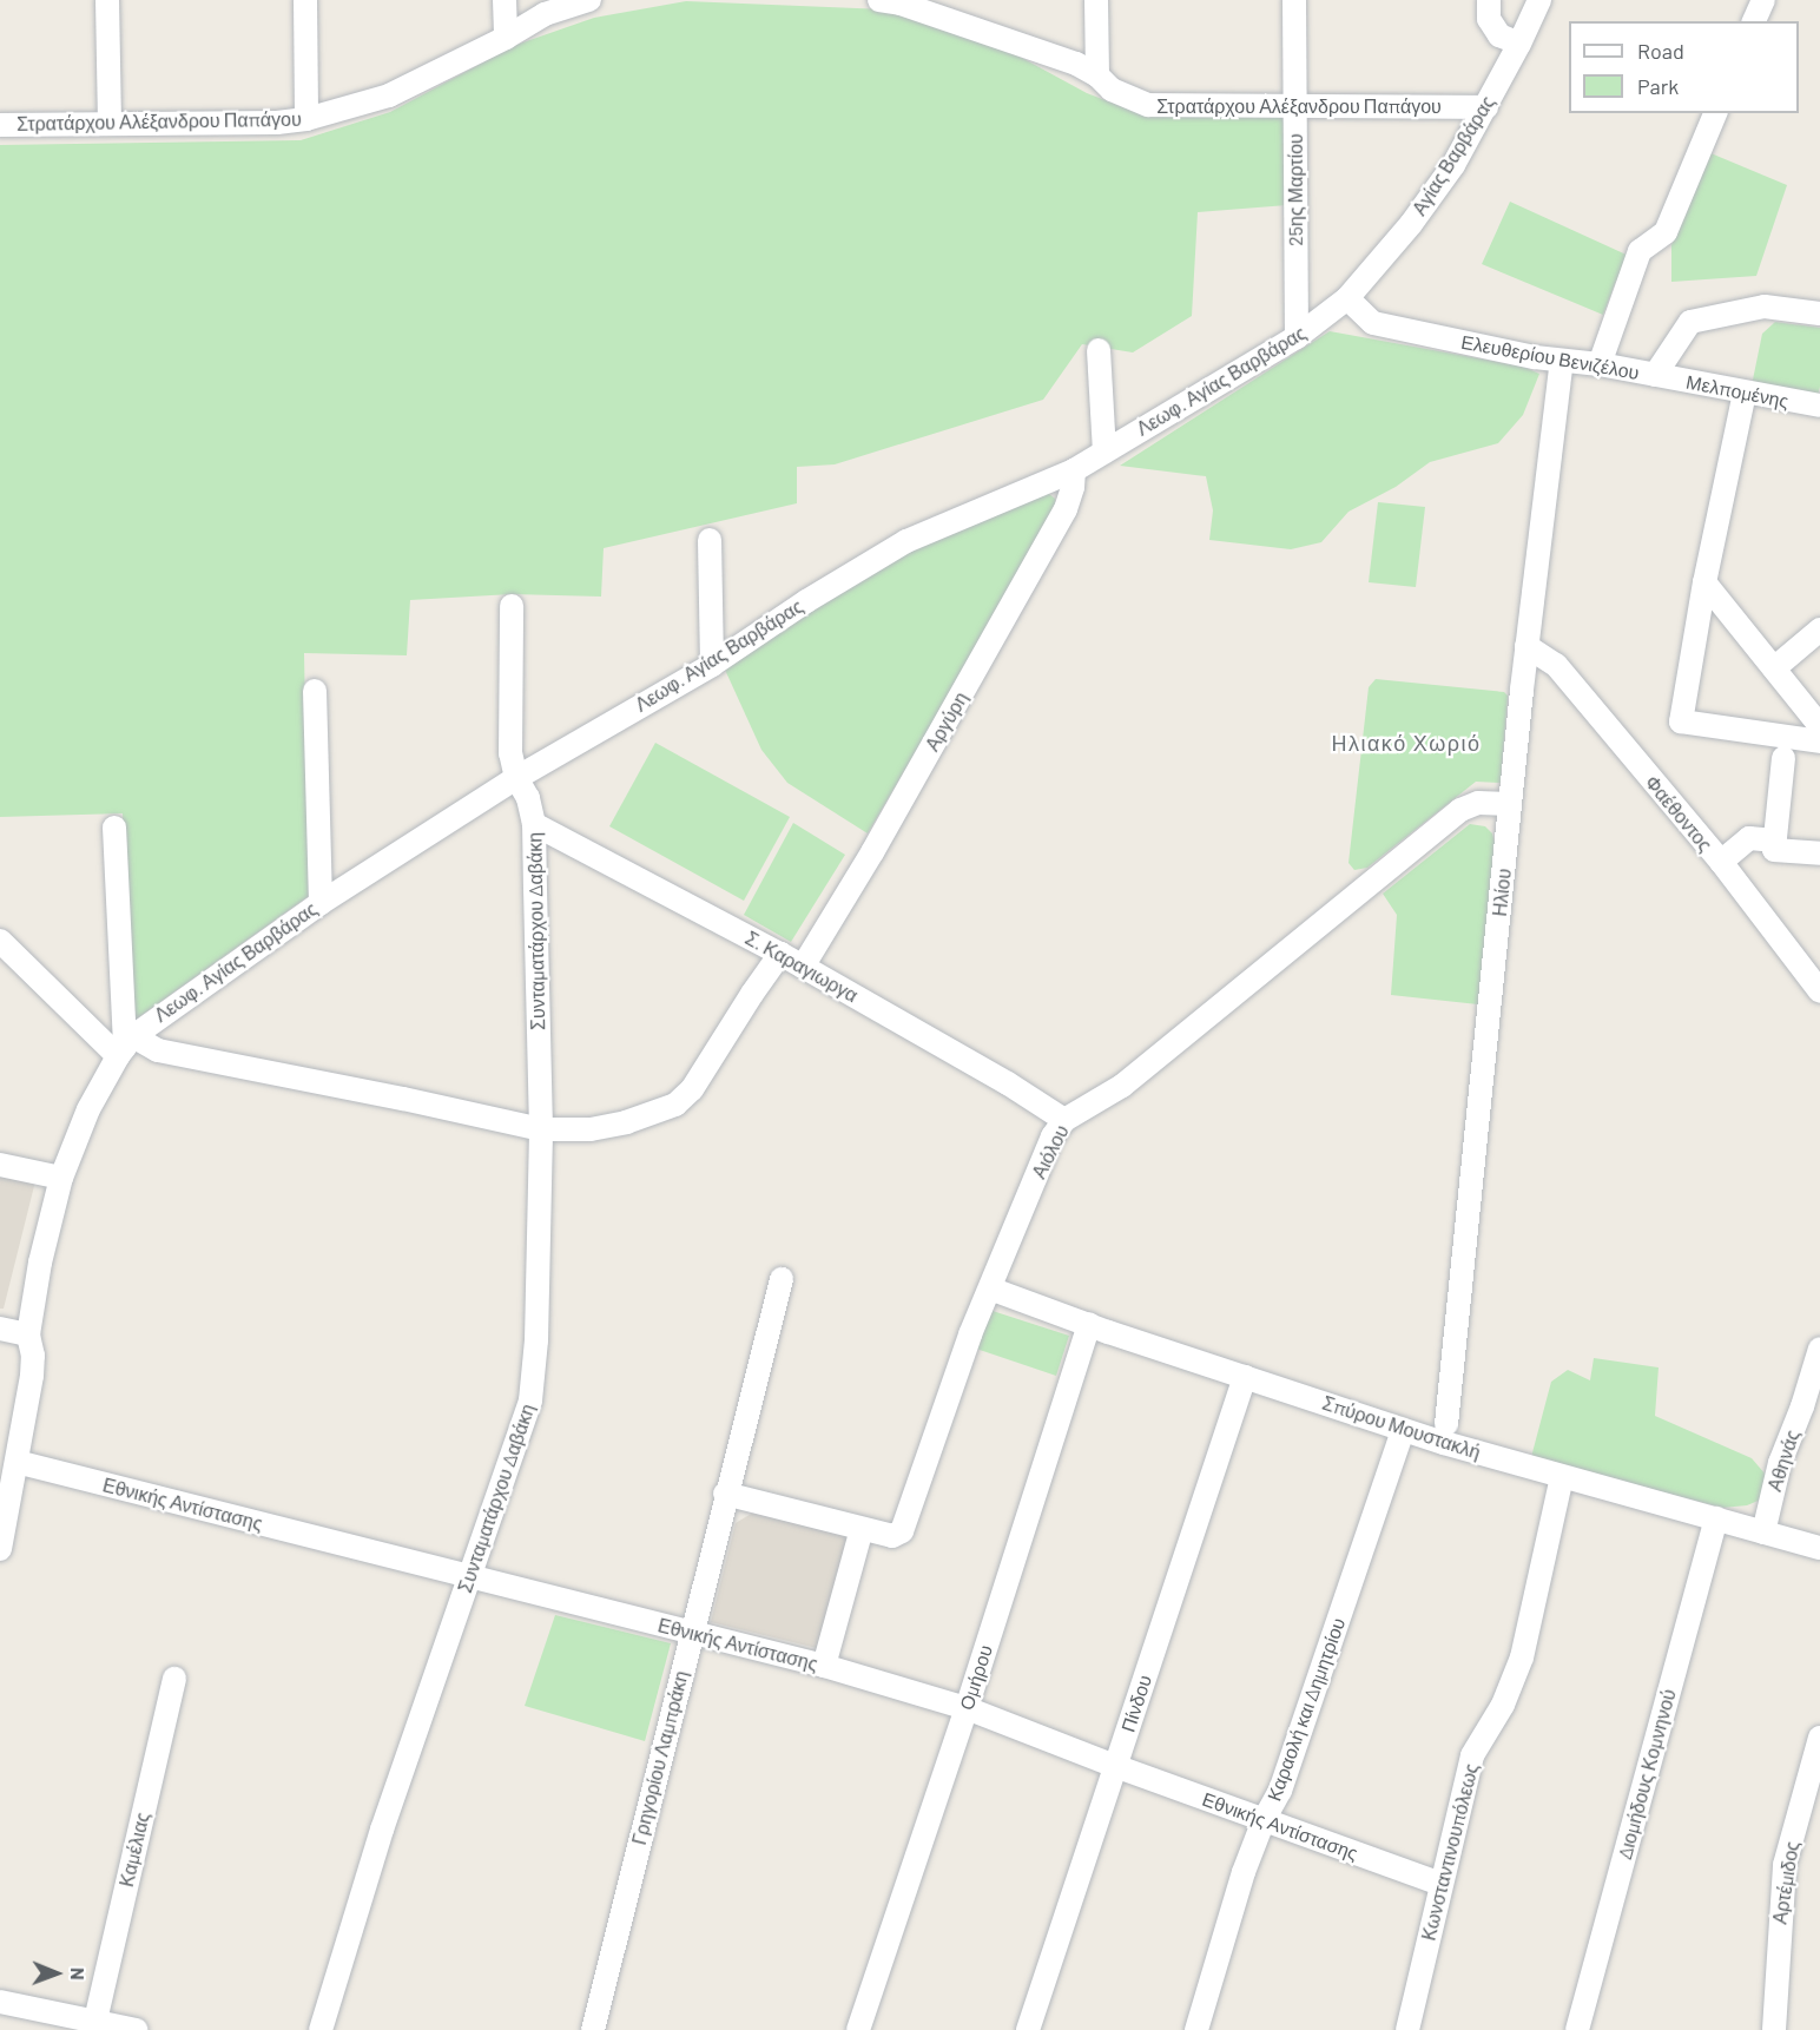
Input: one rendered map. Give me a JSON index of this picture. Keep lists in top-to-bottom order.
{
  "streets": {
    "street": [
      "Στρατάρχου Αλέξανδρου Παπάγου",
      "Αγίας Βαρβάρας",
      "25ης Μαρτίου",
      "Ελευθερίου Βενιζέλου",
      "Λεωφ. Αγίας Βαρβάρας",
      "Μελπομένης",
      "Αργύρη",
      "Φαέθοντος",
      "Ηλίου",
      "Συνταματάρχου Δαβάκη",
      "Σ. Καραγιωργα",
      "Αιόλου",
      "Σπύρου Μουστακλή",
      "Αθηνάς",
      "Εθνικής Αντίστασης",
      "Ομήρου",
      "Πίνδου",
      "Καραολή και Δημητρίου",
      "Γρηγορίου Λαμπράκη",
      "Διομήδους Κομνηνού",
      "Καμέλιας",
      "Κωνσταντινουπόλεως",
      "Αρτέμιδος"
    ]
  },
  "crossings": [
    ["Στρατάρχου Αλέξανδρου Παπάγου", "Αγίας Βαρβάρας"],
    ["Στρατάρχου Αλέξανδρου Παπάγου", "25ης Μαρτίου"],
    ["Αγίας Βαρβάρας", "Ελευθερίου Βενιζέλου"],
    ["Αγίας Βαρβάρας", "Λεωφ. Αγίας Βαρβάρας"],
    ["25ης Μαρτίου", "Λεωφ. Αγίας Βαρβάρας"],
    ["Ελευθερίου Βενιζέλου", "Λεωφ. Αγίας Βαρβάρας"],
    ["Ελευθερίου Βενιζέλου", "Μελπομένης"],
    ["Ελευθερίου Βενιζέλου", "Ηλίου"],
    ["Λεωφ. Αγίας Βαρβάρας", "Αργύρη"],
    ["Λεωφ. Αγίας Βαρβάρας", "Συνταματάρχου Δαβάκη"],
    ["Αργύρη", "Σ. Καραγιωργα"],
    ["Φαέθοντος", "Ηλίου"],
    ["Ηλίου", "Αιόλου"],
    ["Συνταματάρχου Δαβάκη", "Σ. Καραγιωργα"],
    ["Συνταματάρχου Δαβάκη", "Εθνικής Αντίστασης"],
    ["Σ. Καραγιωργα", "Αιόλου"],
    ["Αιόλου", "Σπύρου Μουστακλή"],
    ["Αιόλου", "Γρηγορίου Λαμπράκη"],
    ["Σπύρου Μουστακλή", "Αθηνάς"],
    ["Σπύρου Μουστακλή", "Ομήρου"],
    ["Σπύρου Μουστακλή", "Πίνδου"],
    ["Σπύρου Μουστακλή", "Καραολή και Δημητρίου"],
    ["Σπύρου Μουστακλή", "Διομήδους Κομνηνού"],
    ["Σπύρου Μουστακλή", "Κωνσταντινουπόλεως"],
    ["Εθνικής Αντίστασης", "Ομήρου"],
    ["Εθνικής Αντίστασης", "Πίνδου"],
    ["Εθνικής Αντίστασης", "Καραολή και Δημητρίου"],
    ["Εθνικής Αντίστασης", "Γρηγορίου Λαμπράκη"],
    ["Εθνικής Αντίστασης", "Κωνσταντινουπόλεως"]
  ],
  "districts": ["Ηλιακό Χωριό"],
  "legend": ["Road", "Park"],
  "north": "right"
}
